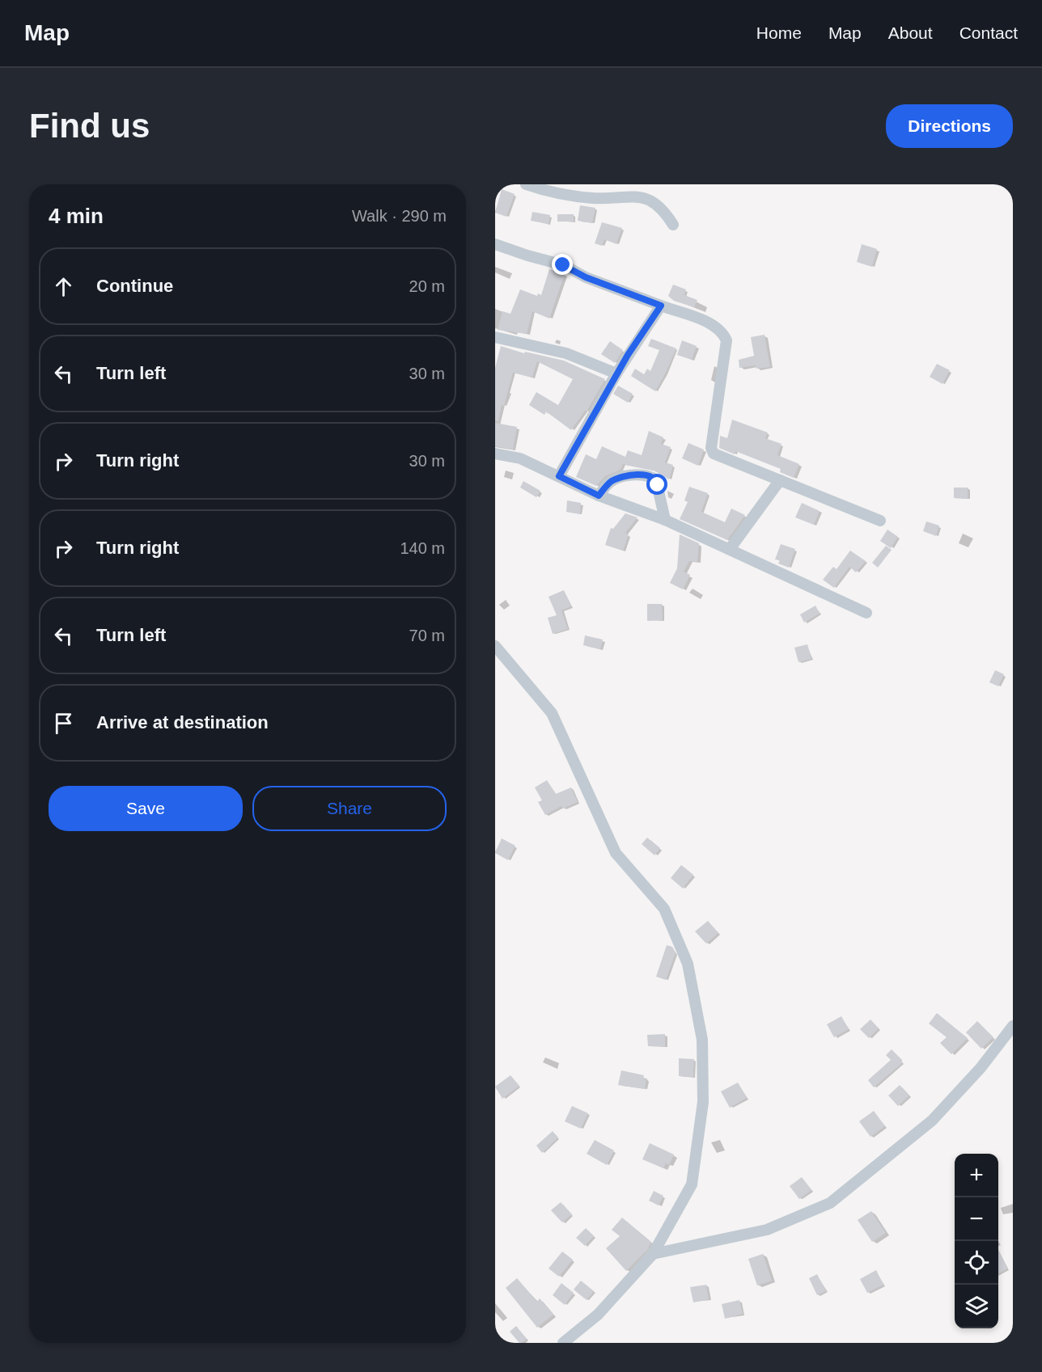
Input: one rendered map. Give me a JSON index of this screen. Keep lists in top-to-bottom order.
{
  "page": {
    "header": "Map",
    "nav": [
      "Home",
      "Map",
      "About",
      "Contact"
    ],
    "buttons": [
      "Directions",
      ["Save", "Share"]
    ],
    "title": "Find us",
    "heading": ["4 min", "Walk · 290 m"],
    "list": [
      ["Continue", "20 m"],
      ["Turn left", "30 m"],
      ["Turn right", "30 m"],
      ["Turn right", "140 m"],
      ["Turn left", "70 m"],
      "Arrive at destination"
    ],
    "map_buttons": ["+", "−"]
  }
}
